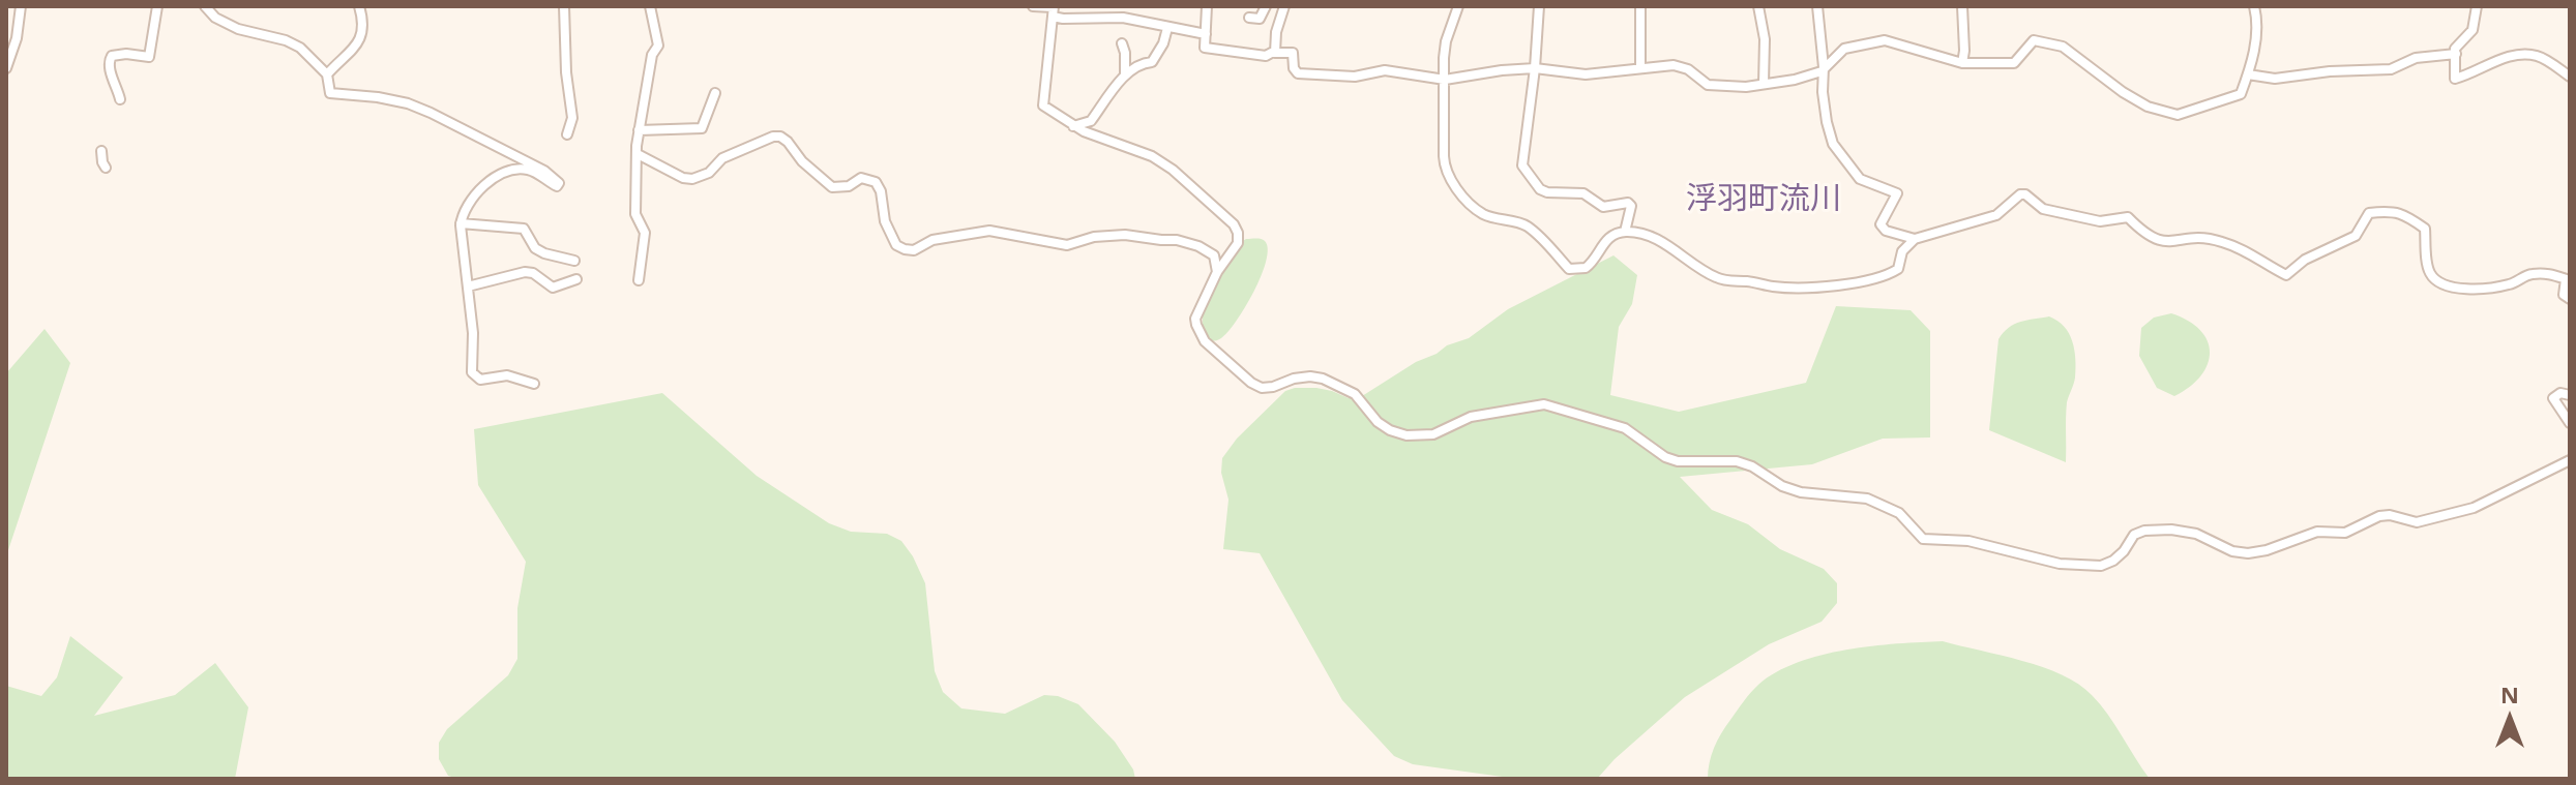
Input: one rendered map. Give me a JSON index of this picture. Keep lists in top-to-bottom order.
{
  "districts": ["浮羽町流川"],
  "north": "top"
}
